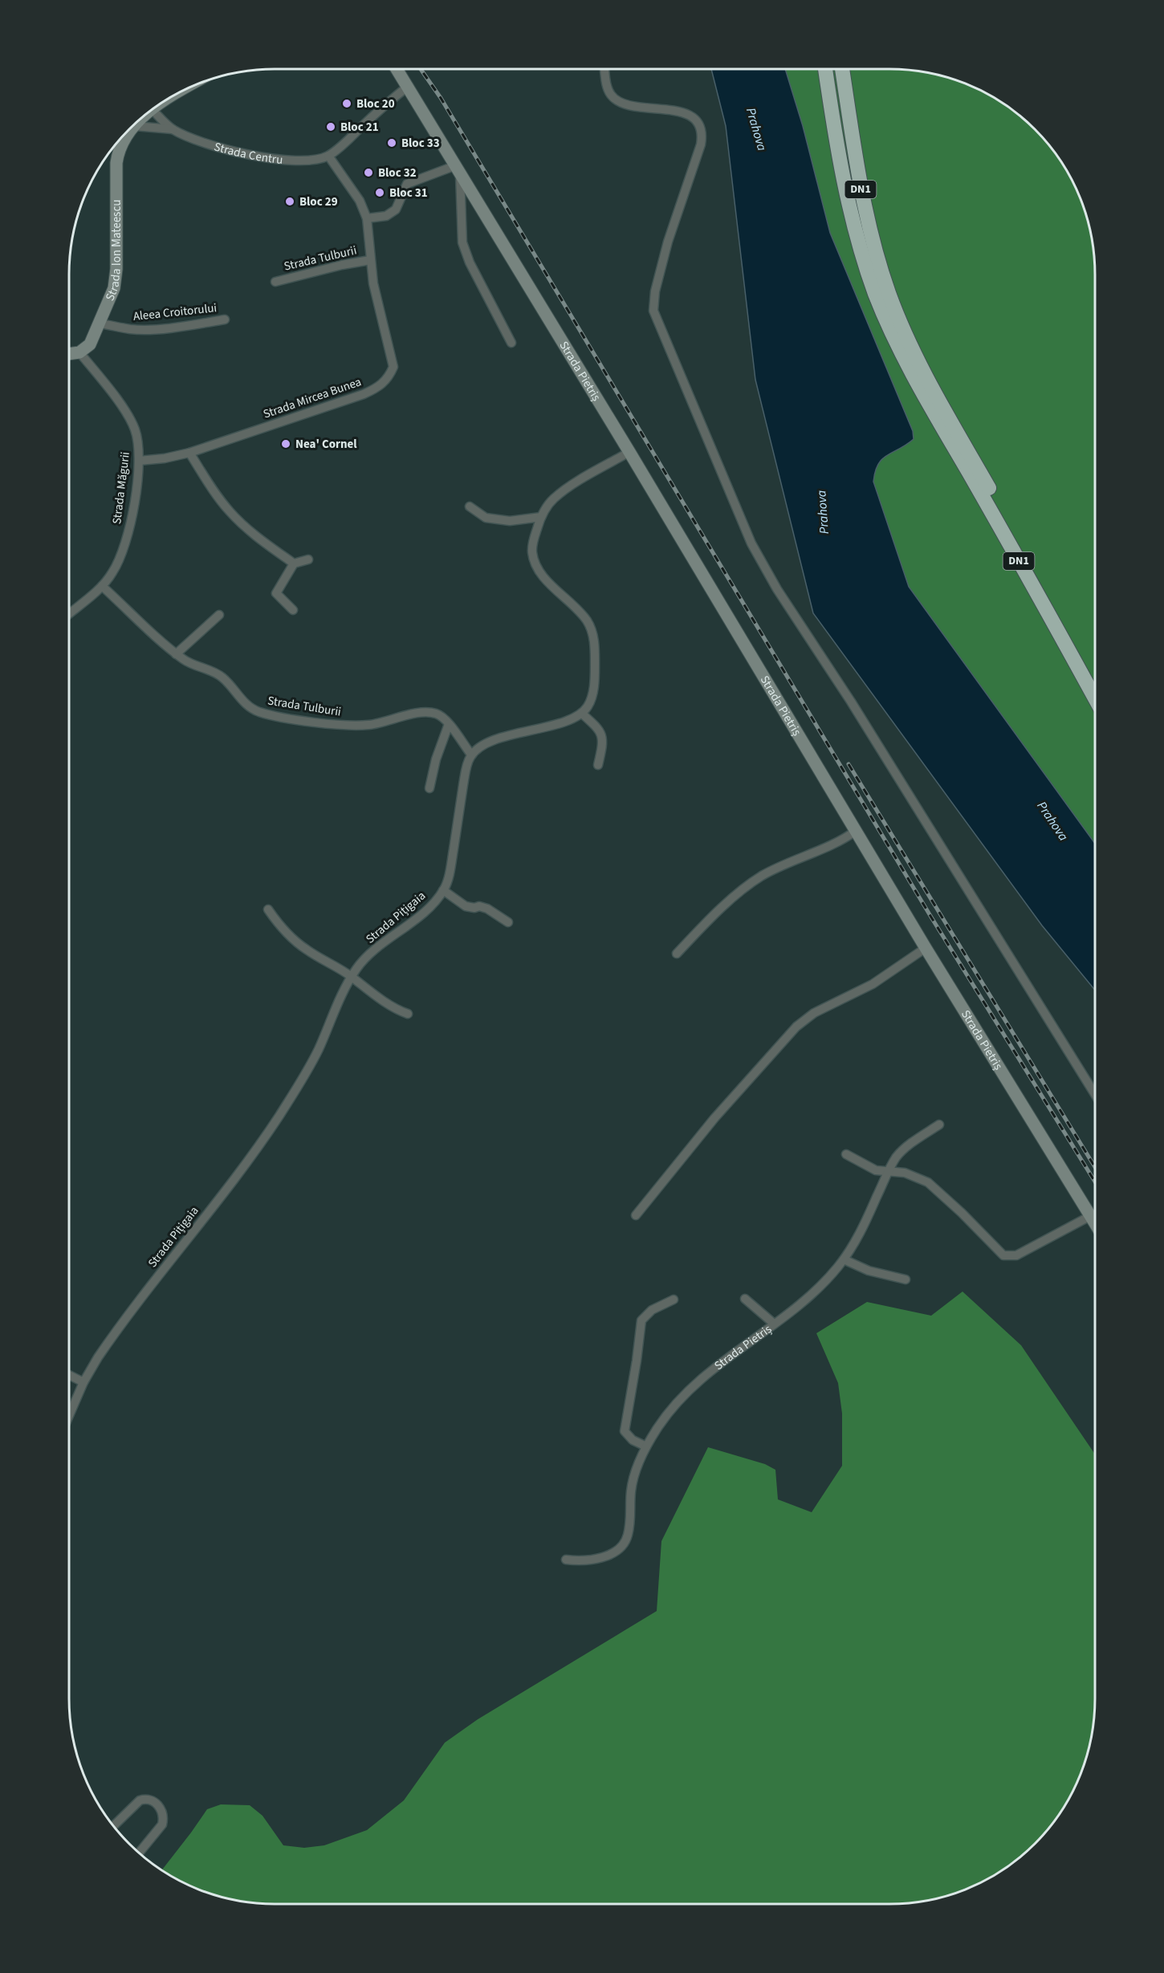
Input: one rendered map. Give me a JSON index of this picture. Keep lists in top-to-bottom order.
{
  "streets": {
    "highway": ["DN1"],
    "main road": ["Strada Ion Mateescu", "Strada Pietriș"],
    "street": [
      "Strada Centru",
      "Strada Tulburii",
      "Aleea Croitorului",
      "Strada Mircea Bunea",
      "Strada Măgurii",
      "Strada Pițigaia"
    ]
  },
  "crossings": [
    ["Strada Ion Mateescu", "Aleea Croitorului"],
    ["Strada Ion Mateescu", "Strada Măgurii"],
    ["Strada Tulburii", "Strada Mircea Bunea"],
    ["Strada Tulburii", "Strada Măgurii"],
    ["Strada Tulburii", "Strada Pițigaia"],
    ["Strada Mircea Bunea", "Strada Măgurii"]
  ],
  "water": ["Prahova"],
  "places": [
    "Bloc 20",
    "Bloc 21",
    "Bloc 33",
    "Bloc 32",
    "Bloc 31",
    "Bloc 29",
    "Nea' Cornel"
  ]
}
